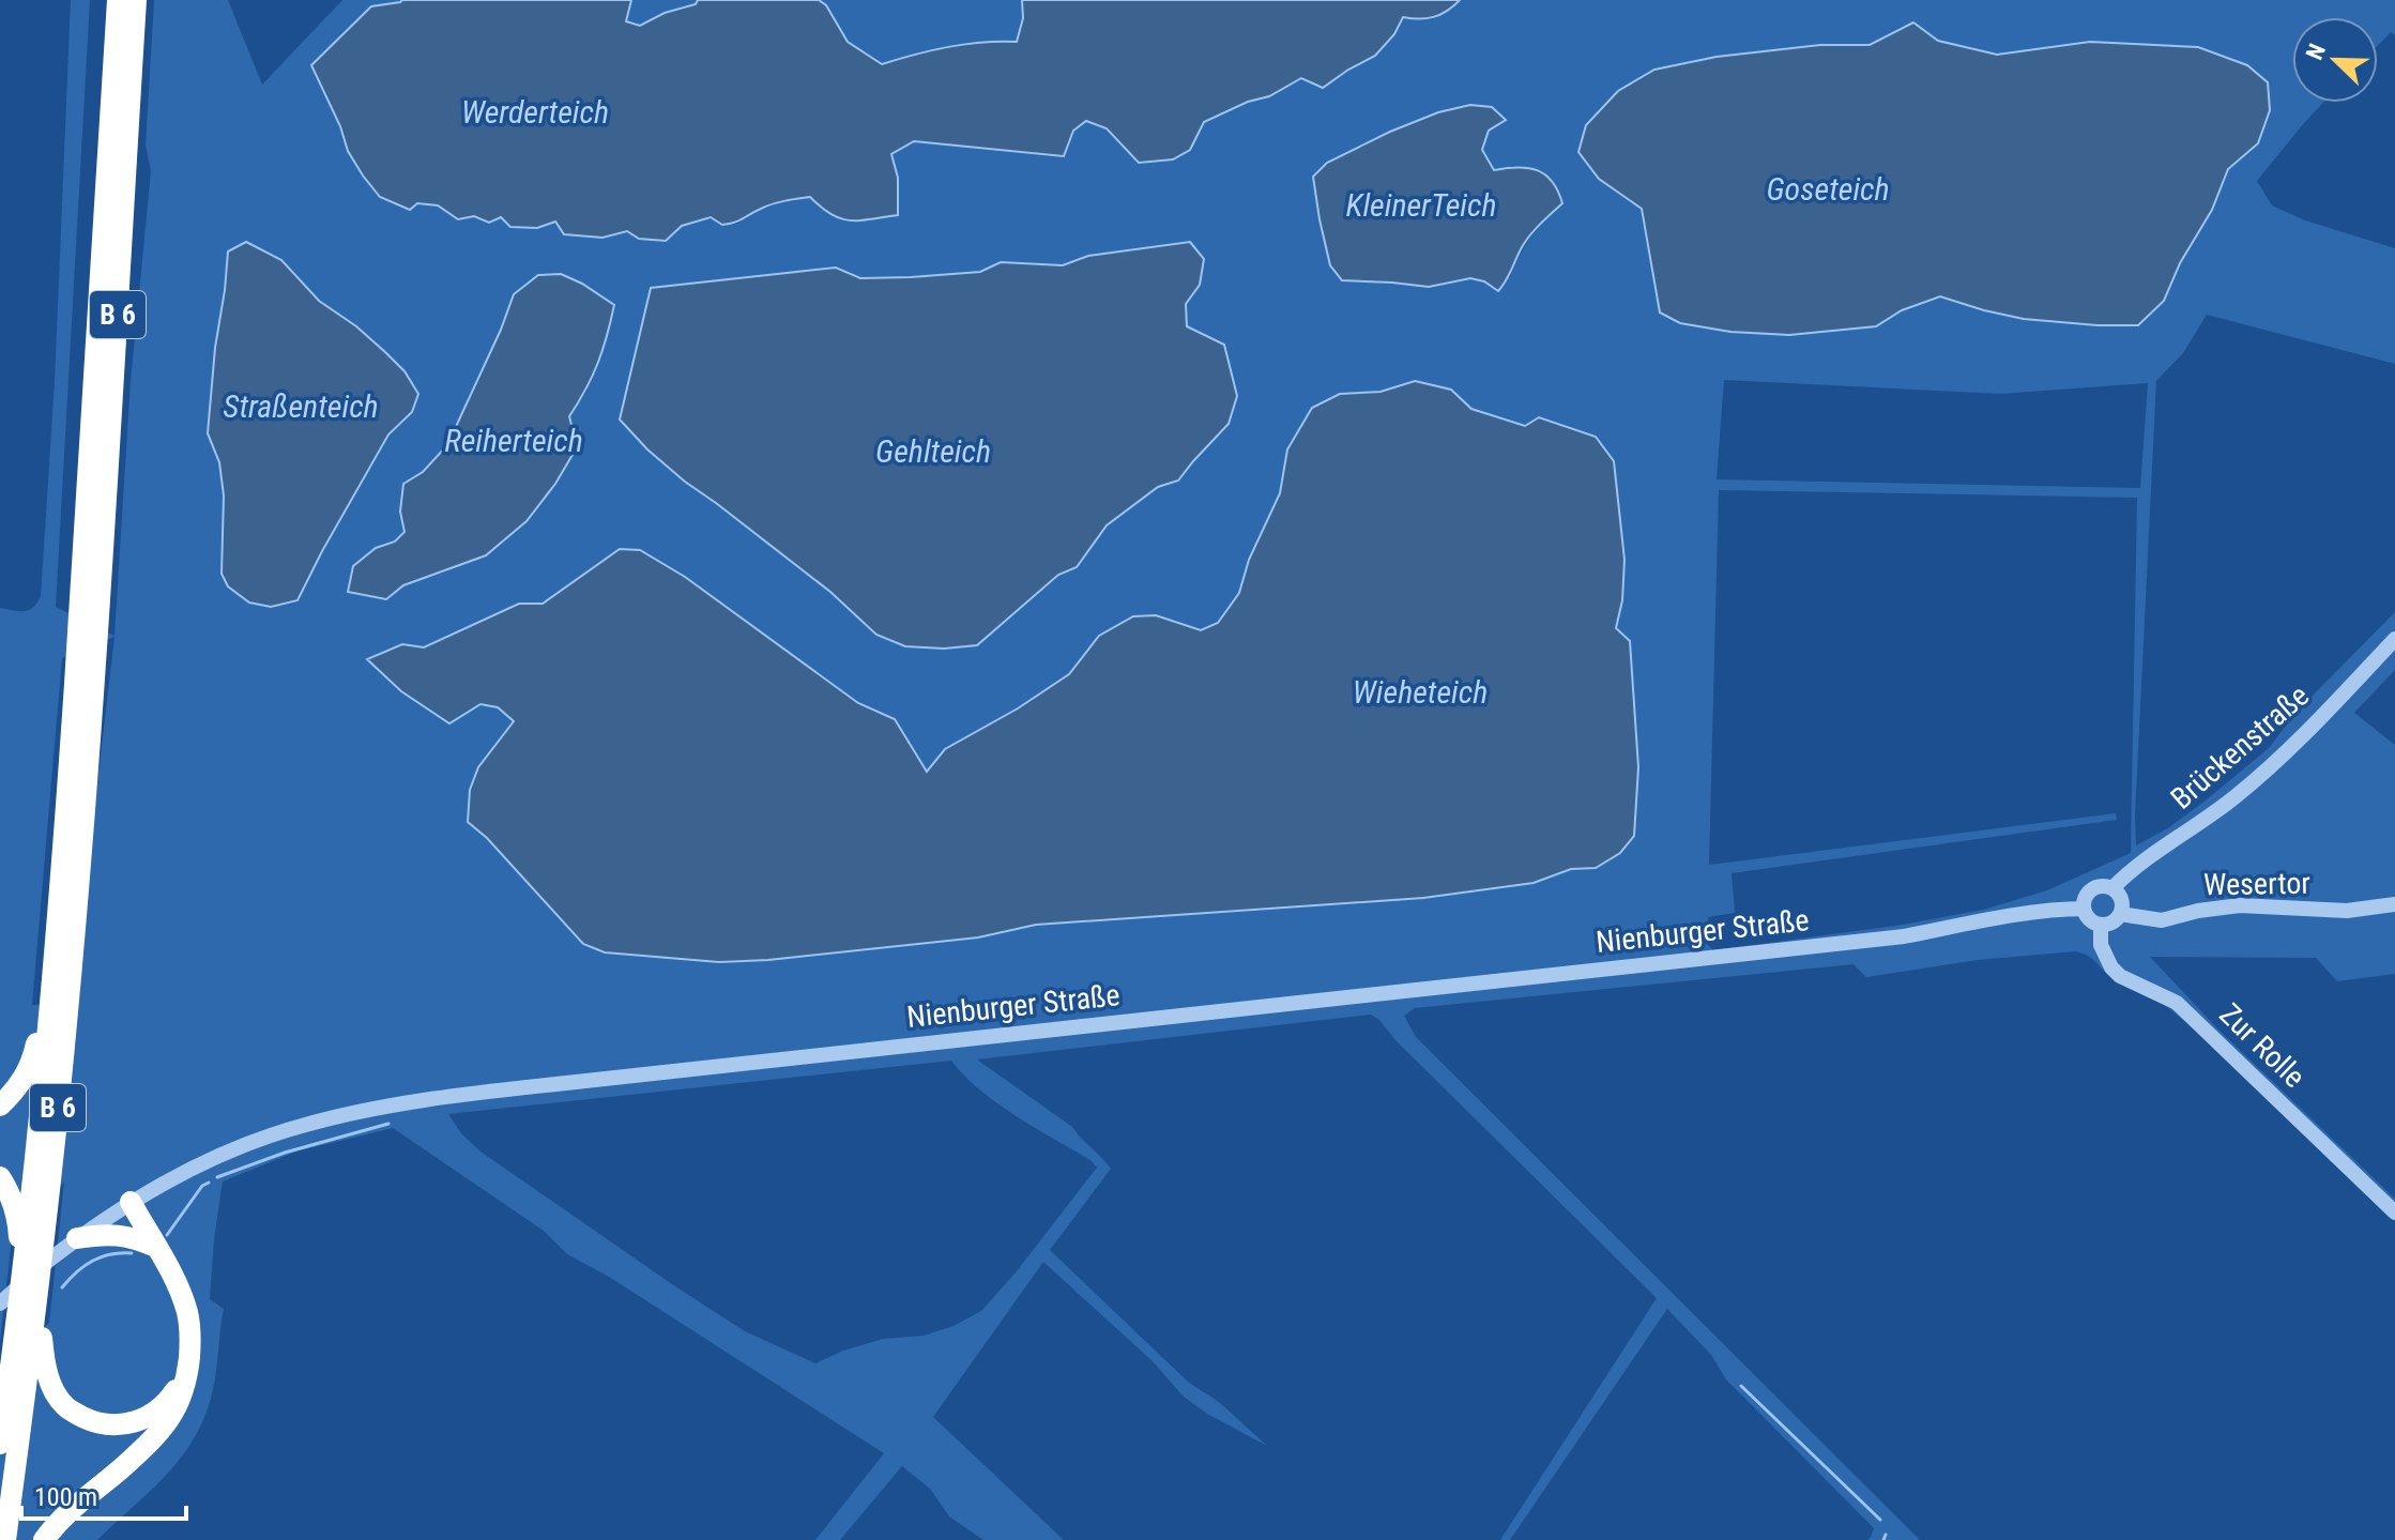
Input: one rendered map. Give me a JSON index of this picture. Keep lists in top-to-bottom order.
{
  "streets": {
    "highway": ["B 6"],
    "street": [
      "Brückenstraße",
      "Wesertor",
      "Nienburger Straße",
      "Zur Rolle"
    ]
  },
  "crossings": [
    ["Brückenstraße", "Wesertor"],
    ["Brückenstraße", "Nienburger Straße"],
    ["Brückenstraße", "Zur Rolle"],
    ["Wesertor", "Nienburger Straße"],
    ["Wesertor", "Zur Rolle"],
    ["Nienburger Straße", "Zur Rolle"]
  ],
  "water": [
    "Werderteich",
    "Goseteich",
    "KleinerTeich",
    "Straßenteich",
    "Reiherteich",
    "Gehlteich",
    "Wieheteich"
  ],
  "scale_bar": "100 m",
  "north": "top left"
}
